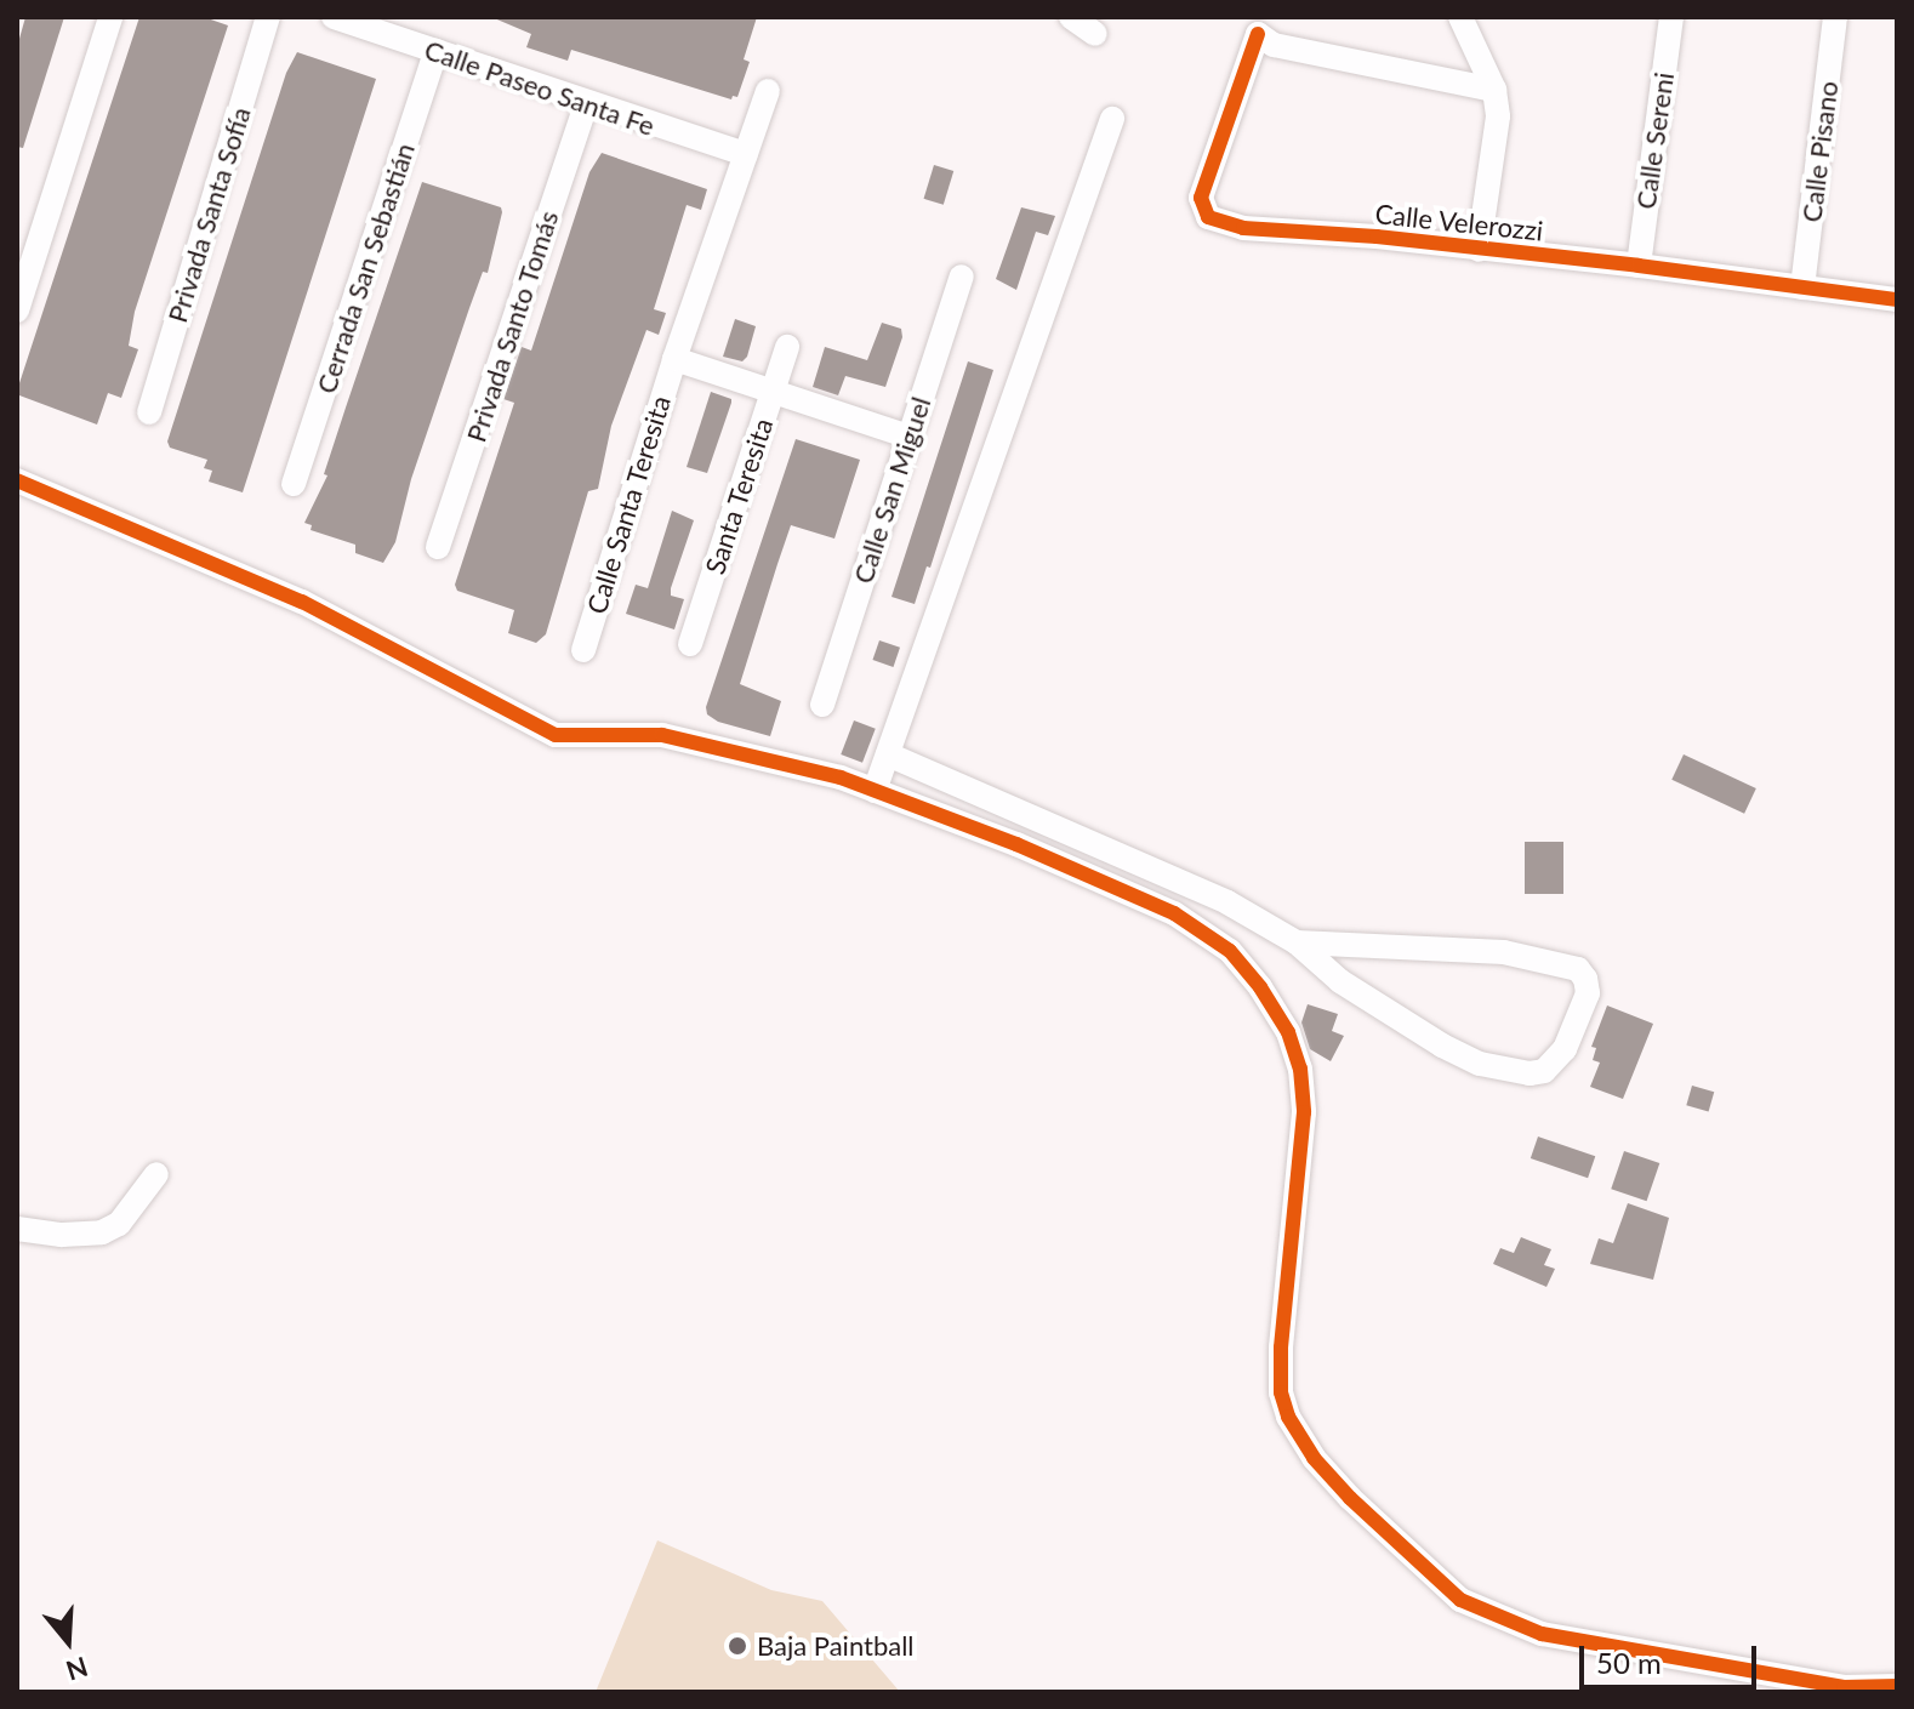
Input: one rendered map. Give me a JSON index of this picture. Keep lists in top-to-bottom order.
{
  "streets": {
    "street": [
      "Calle Paseo Santa Fe",
      "Calle Sereni",
      "Calle Pisano",
      "Privada Santa Sofía",
      "Calle Velerozzi",
      "Cerrada San Sebastián",
      "Privada Santo Tomás",
      "Calle San Miguel",
      "Santa Teresita",
      "Calle Santa Teresita"
    ]
  },
  "crossings": [
    ["Calle Paseo Santa Fe", "Cerrada San Sebastián"],
    ["Calle Paseo Santa Fe", "Privada Santo Tomás"],
    ["Calle Paseo Santa Fe", "Calle Santa Teresita"],
    ["Calle Sereni", "Calle Velerozzi"],
    ["Calle Pisano", "Calle Velerozzi"],
    ["Calle San Miguel", "Calle Santa Teresita"],
    ["Santa Teresita", "Calle Santa Teresita"]
  ],
  "places": ["Baja Paintball"],
  "scale_bar": "50 m",
  "north": "bottom"
}
